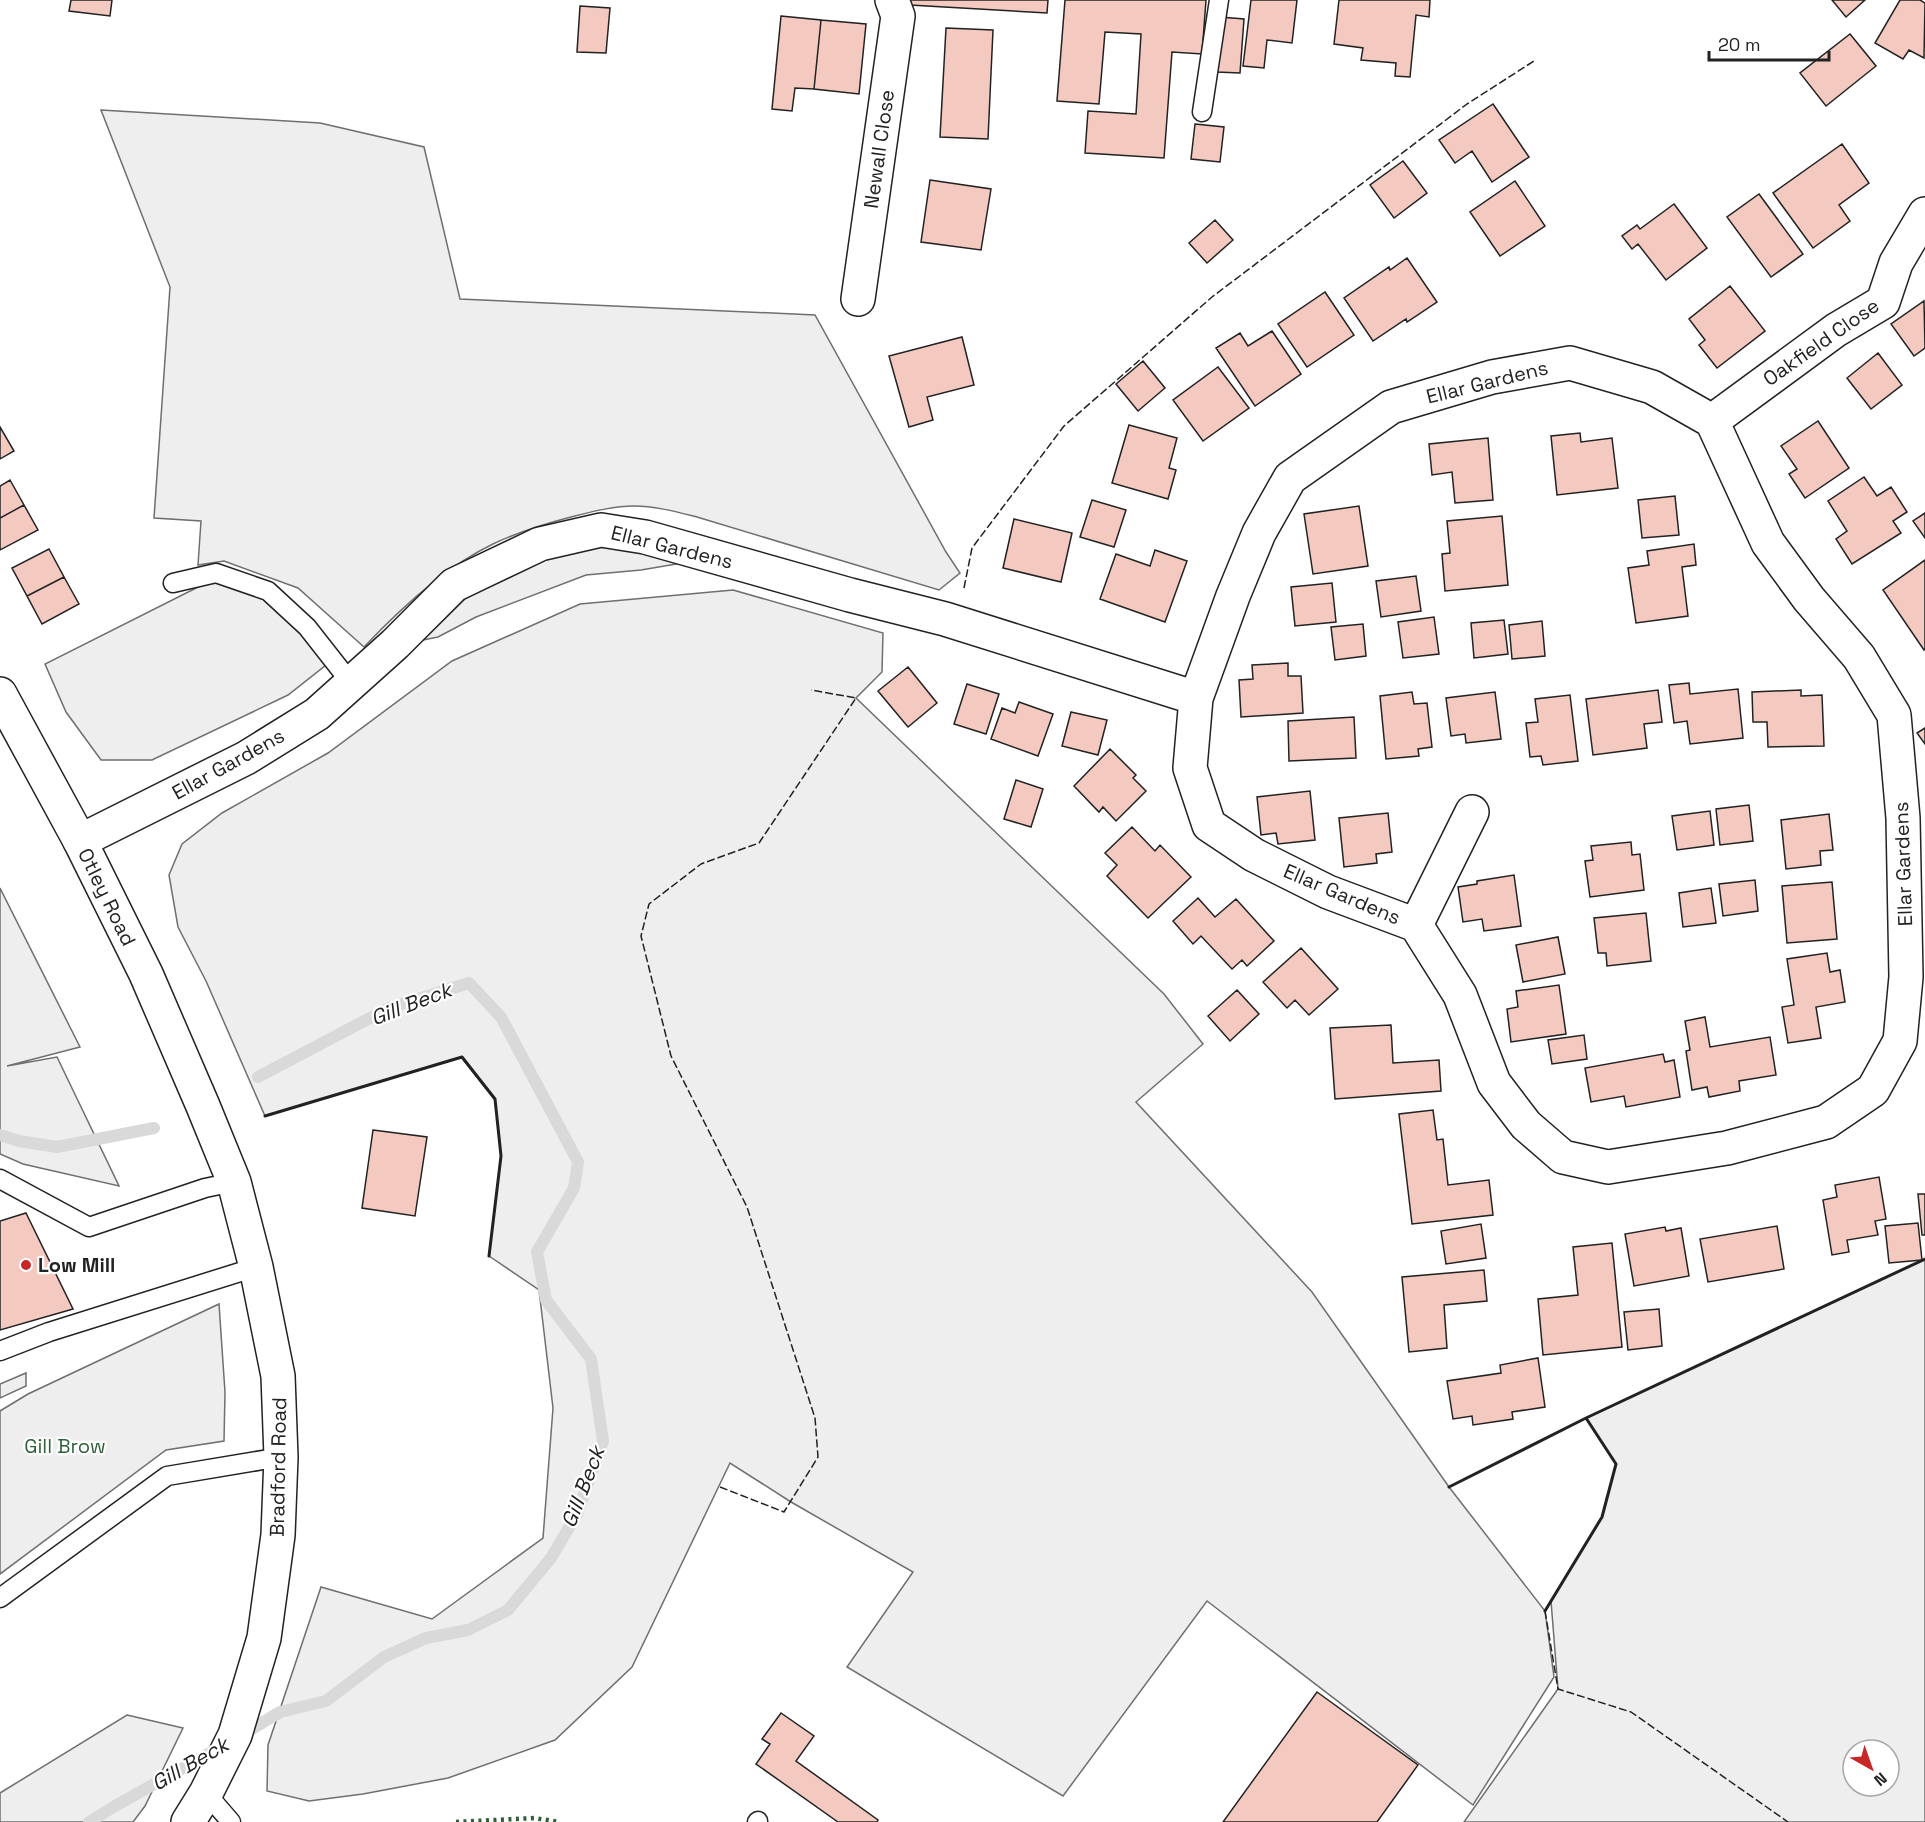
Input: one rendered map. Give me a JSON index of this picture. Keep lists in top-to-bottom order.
{
  "streets": {
    "street": [
      "Newall Close",
      "Oakfield Close",
      "Ellar Gardens",
      "Otley Road",
      "Bradford Road"
    ]
  },
  "crossings": [
    ["Oakfield Close", "Ellar Gardens"],
    ["Ellar Gardens", "Otley Road"],
    ["Otley Road", "Bradford Road"]
  ],
  "water": ["Gill Beck"],
  "parks": ["Gill Brow"],
  "places": ["Low Mill"],
  "scale_bar": "20 m",
  "north": "bottom right"
}
